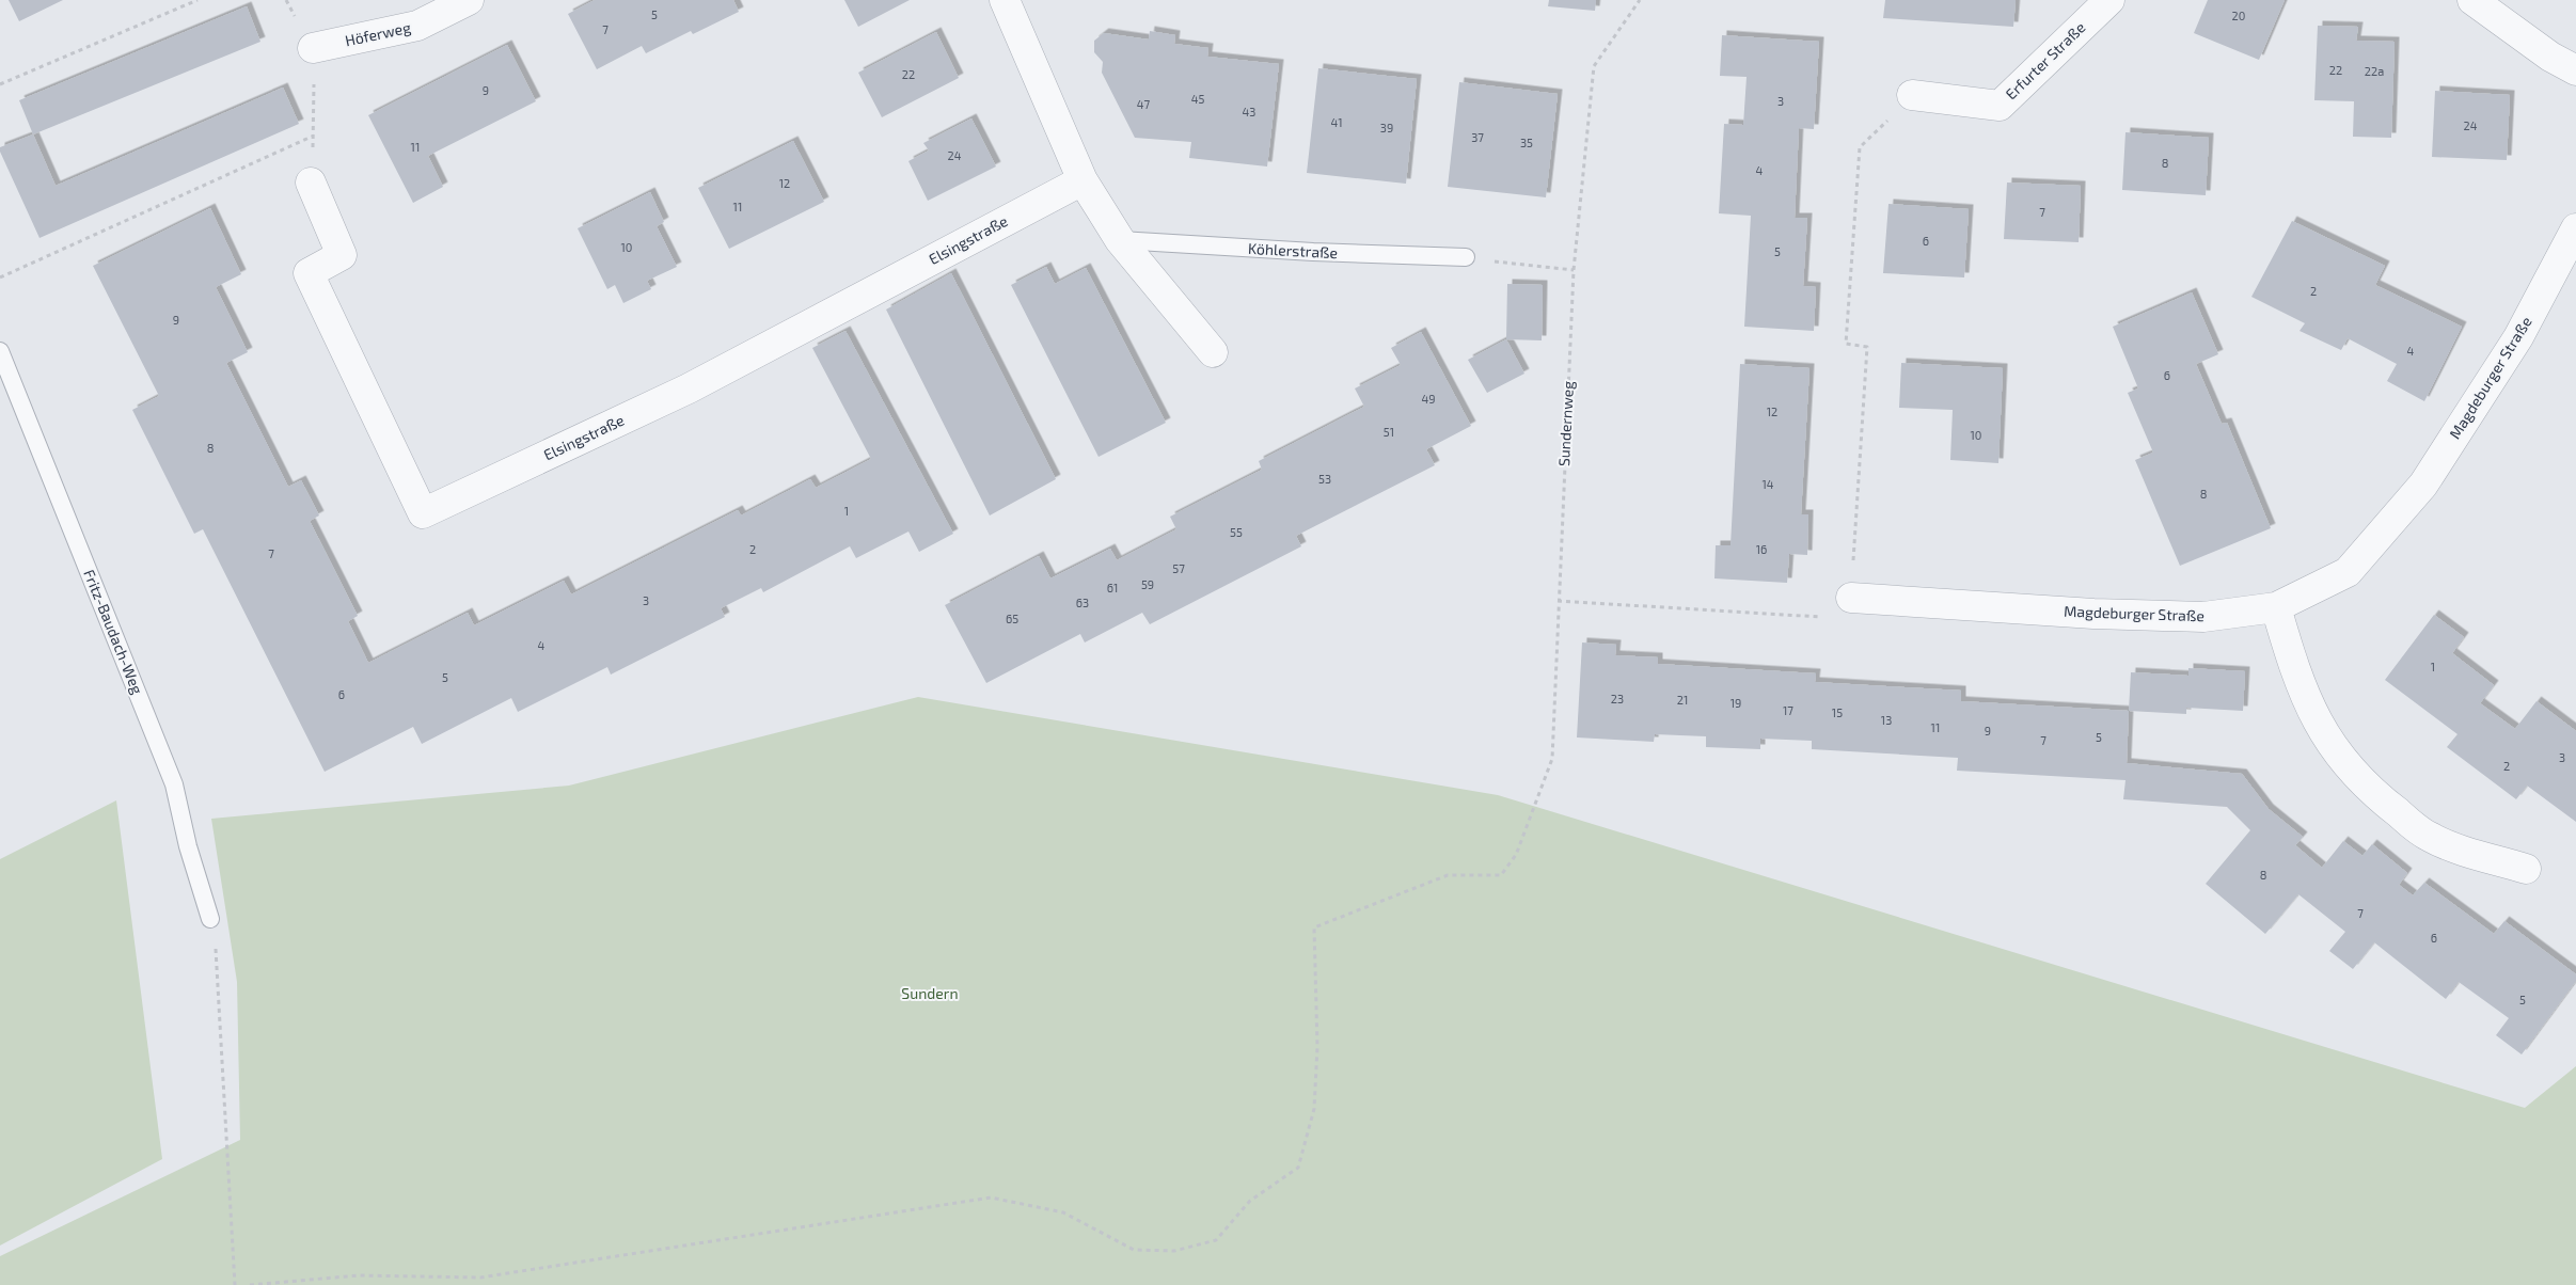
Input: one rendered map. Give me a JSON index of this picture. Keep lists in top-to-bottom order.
{
  "streets": {
    "street": [
      "Höferweg",
      "Erfurter Straße",
      "Elsingstraße",
      "Magdeburger Straße"
    ],
    "lane": ["Köhlerstraße", "Fritz-Baudach-Weg"],
    "path": ["Sundernweg"]
  },
  "parks": ["Sundern"],
  "house_numbers": [
    "5",
    "20",
    "7",
    "22",
    "22a",
    "22",
    "9",
    "45",
    "3",
    "47",
    "43",
    "41",
    "24",
    "39",
    "37",
    "35",
    "11",
    "24",
    "8",
    "4",
    "12",
    "11",
    "7",
    "6",
    "10",
    "5",
    "2",
    "9",
    "4",
    "6",
    "49",
    "12",
    "51",
    "10",
    "8",
    "53",
    "14",
    "8",
    "1",
    "55",
    "2",
    "16",
    "7",
    "57",
    "59",
    "61",
    "3",
    "63",
    "65",
    "4",
    "1",
    "5",
    "6",
    "23",
    "21",
    "19",
    "17",
    "15",
    "13",
    "11",
    "9",
    "5",
    "7",
    "3",
    "2",
    "8",
    "7",
    "6",
    "5"
  ]
}
